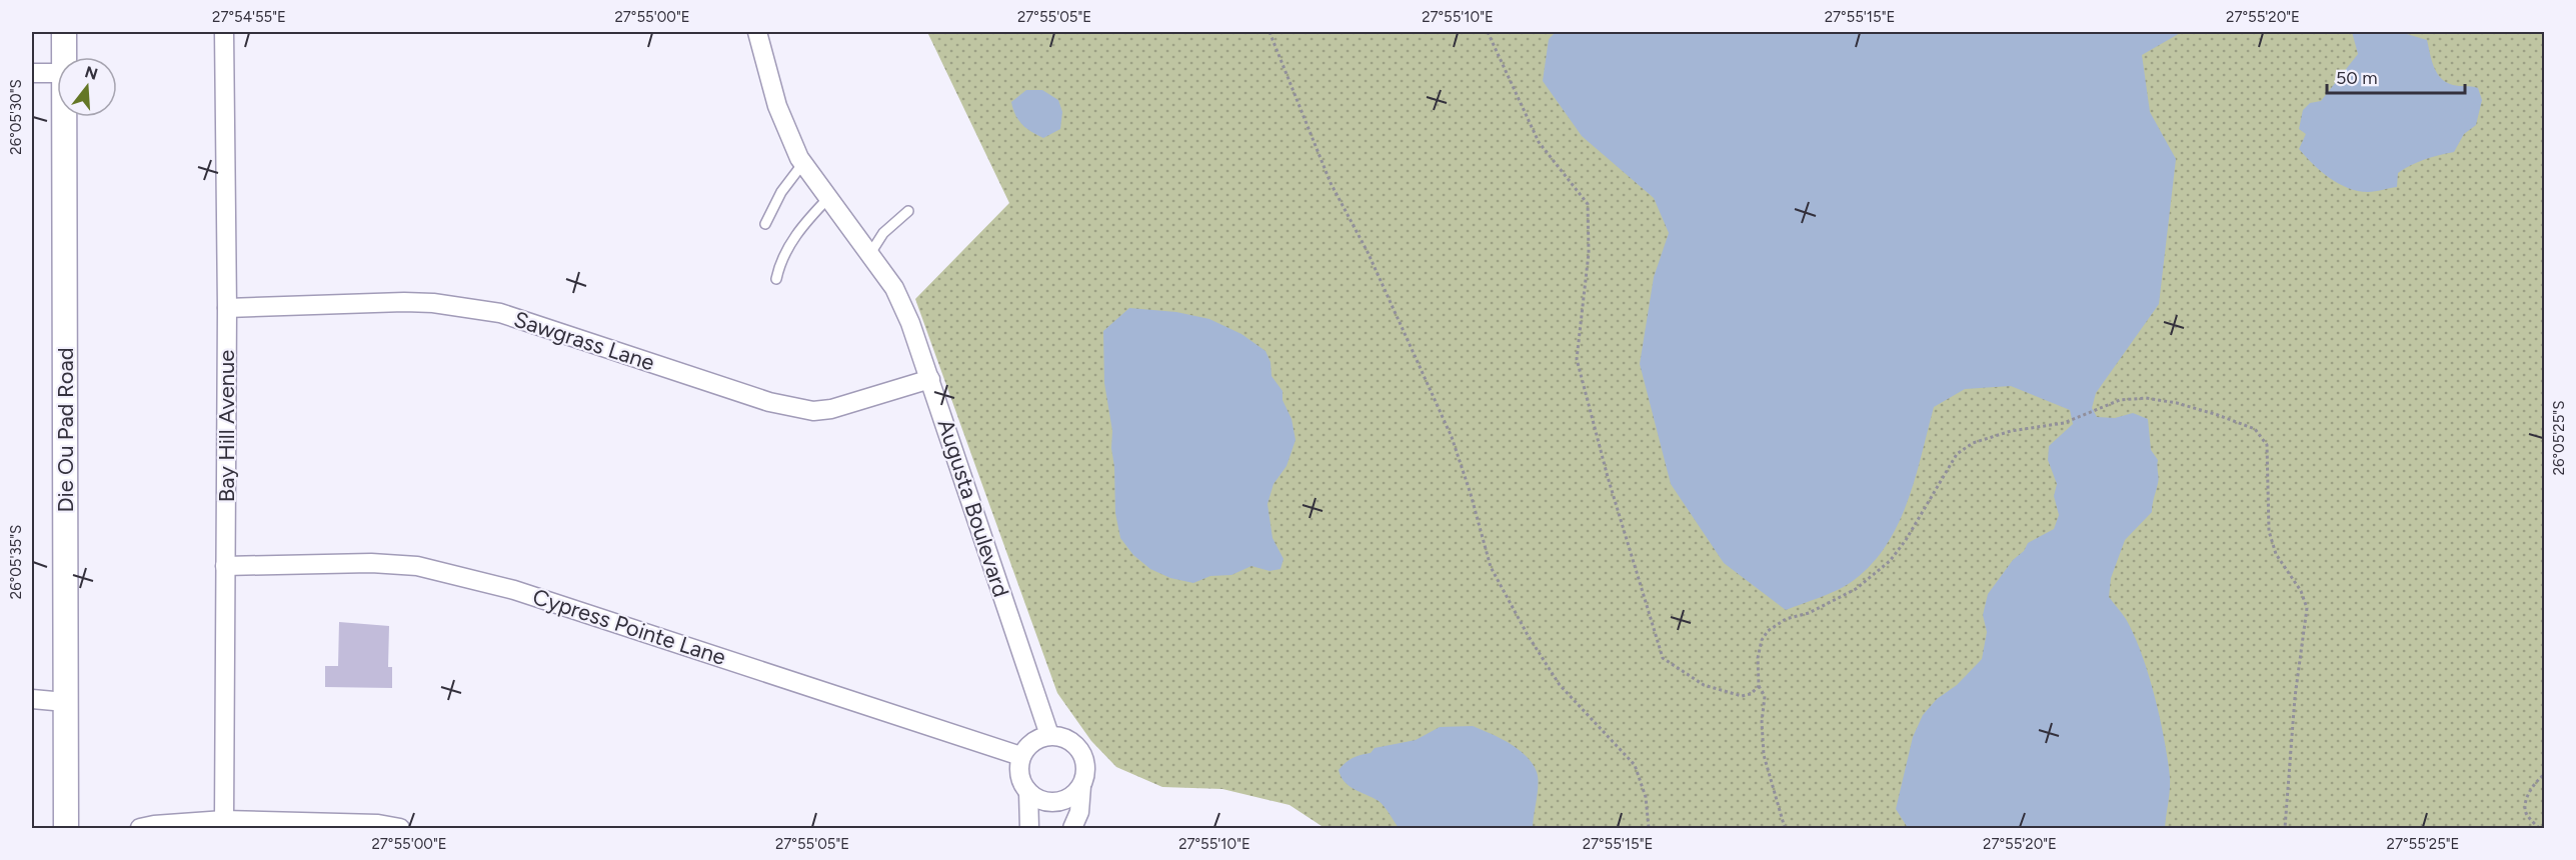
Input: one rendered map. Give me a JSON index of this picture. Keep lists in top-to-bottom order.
{
  "streets": {
    "street": [
      "Sawgrass Lane",
      "Bay Hill Avenue",
      "Die Ou Pad Road",
      "Augusta Boulevard",
      "Cypress Pointe Lane"
    ]
  },
  "crossings": [
    ["Sawgrass Lane", "Bay Hill Avenue"],
    ["Sawgrass Lane", "Augusta Boulevard"],
    ["Bay Hill Avenue", "Cypress Pointe Lane"],
    ["Augusta Boulevard", "Cypress Pointe Lane"]
  ],
  "scale_bar": "50 m",
  "north": "top",
  "coordinates": [
    "27°54'55\"E",
    "27°55'00\"E",
    "27°55'05\"E",
    "27°55'10\"E",
    "27°55'15\"E",
    "27°55'20\"E",
    "26°05'30\"S",
    "26°05'25\"S",
    "26°05'35\"S",
    "27°55'25\"E"
  ]
}
